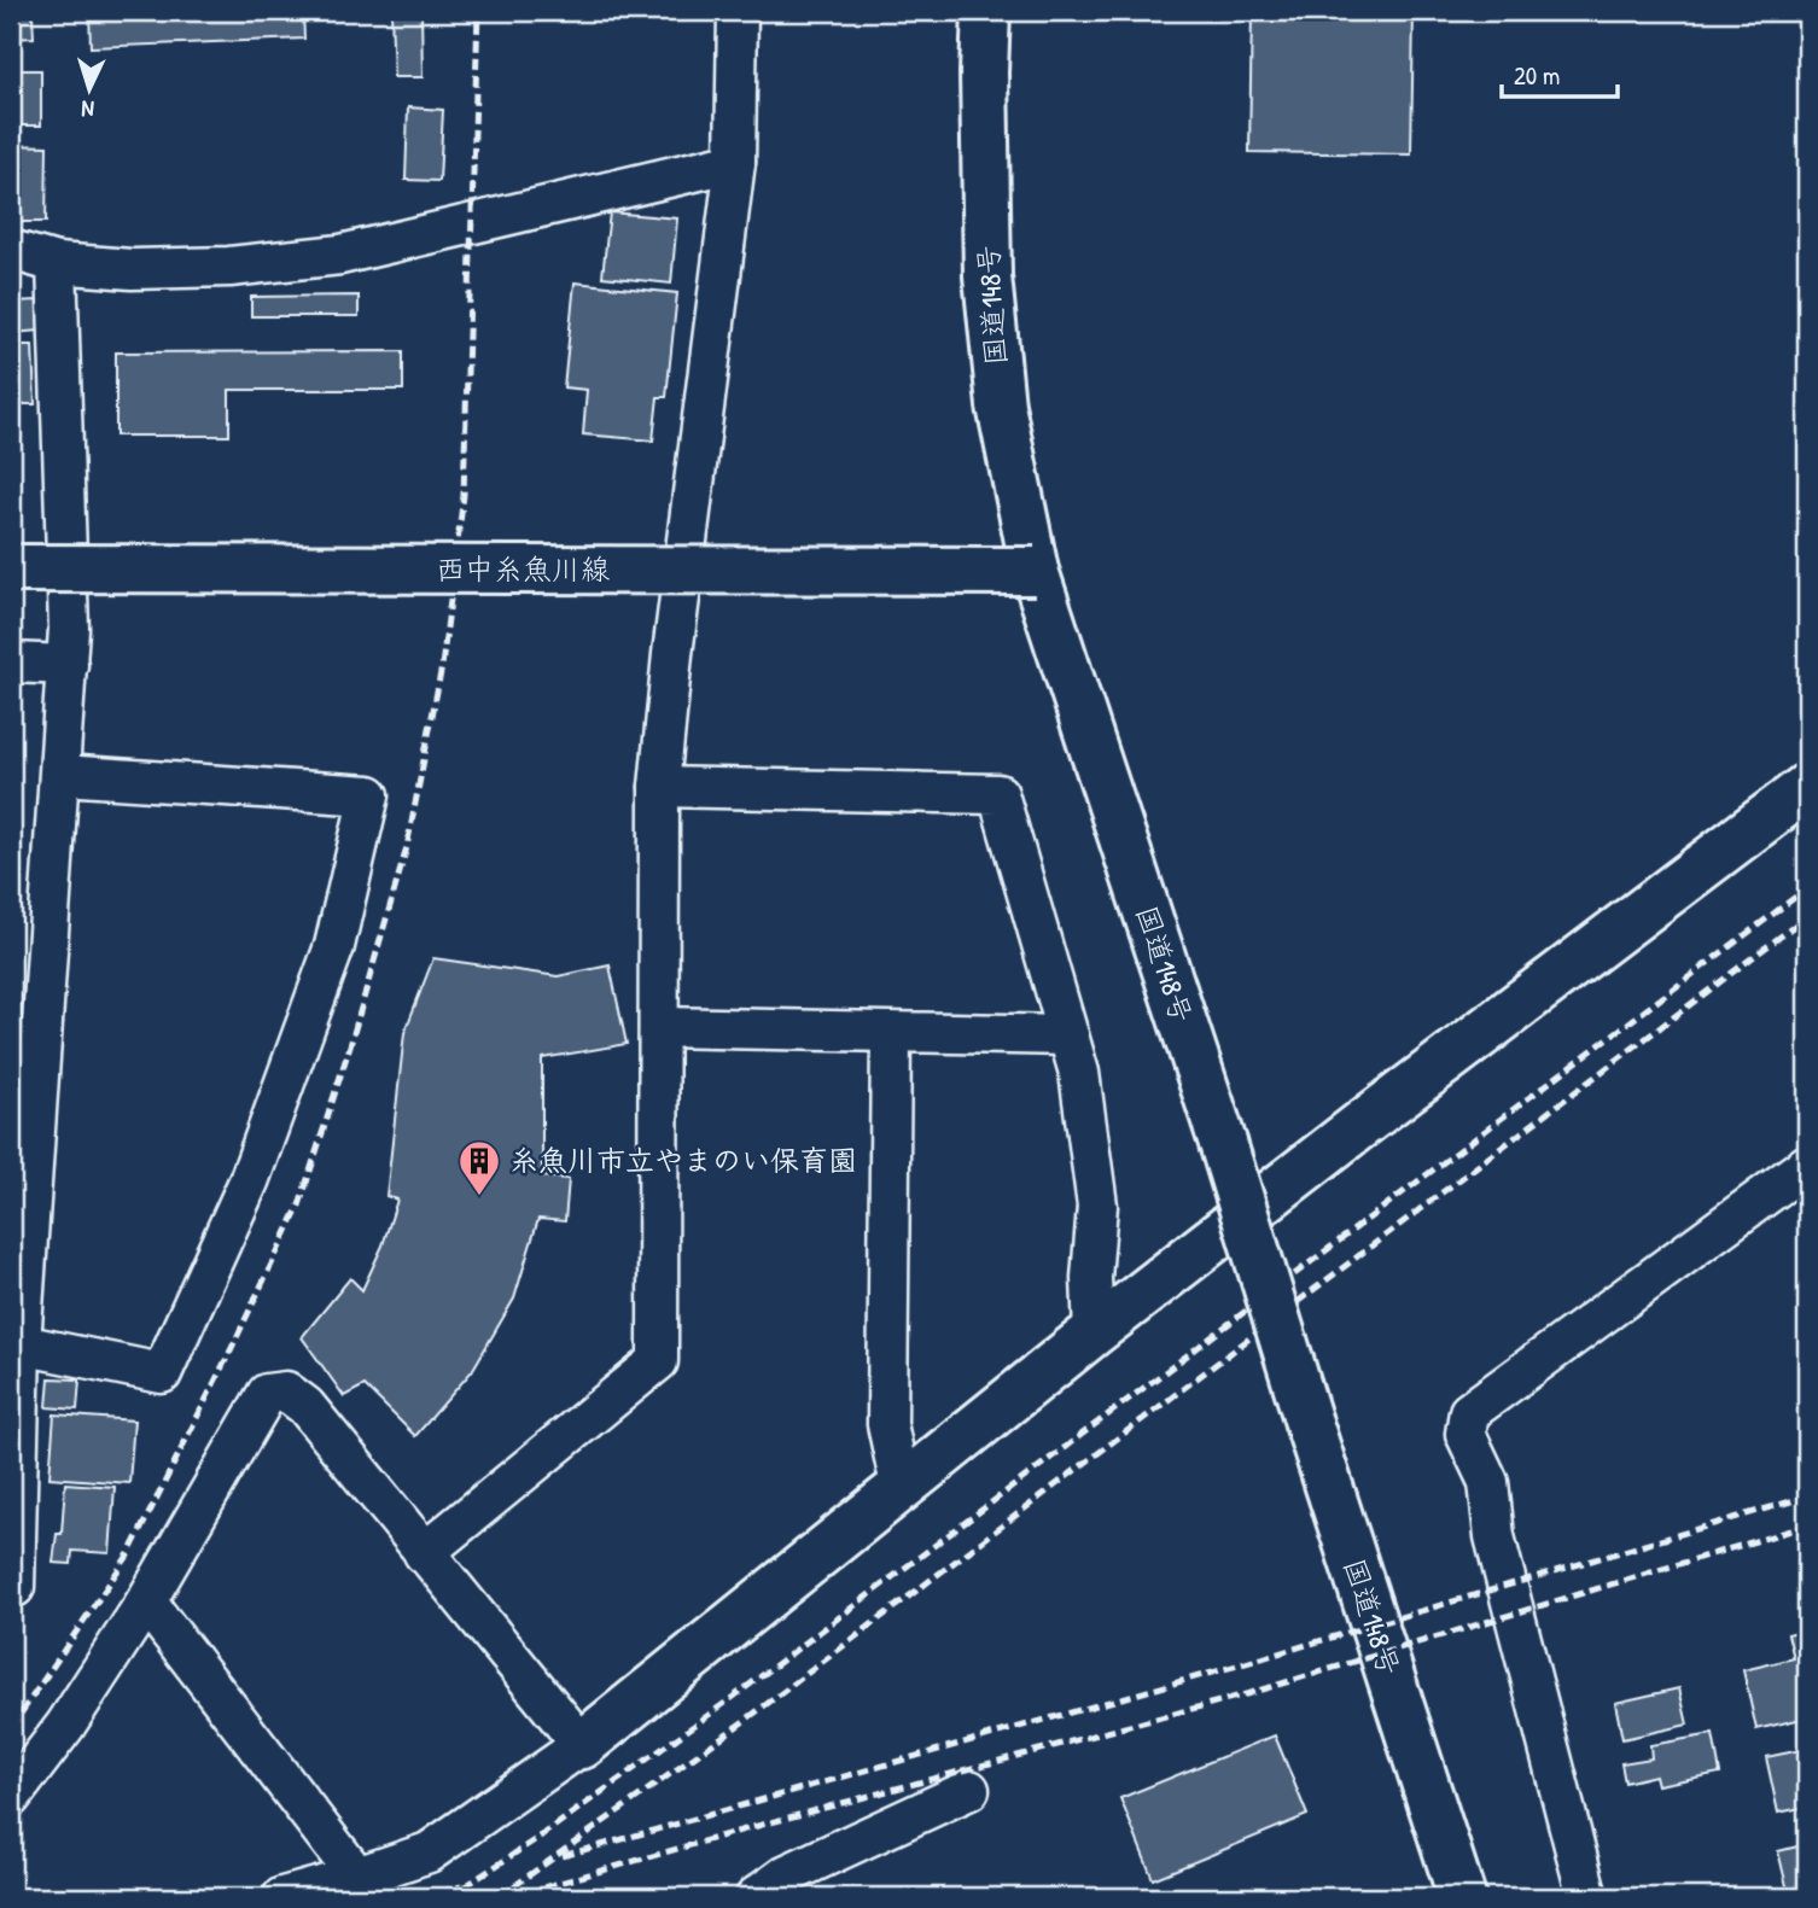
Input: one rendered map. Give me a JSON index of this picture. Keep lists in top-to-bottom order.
{
  "streets": {
    "main road": ["国道148号", "西中糸魚川線"]
  },
  "crossings": [
    ["国道148号", "西中糸魚川線"]
  ],
  "places": {
    "building": ["糸魚川市立やまのい保育園"]
  },
  "scale_bar": "20 m",
  "north": "bottom"
}
